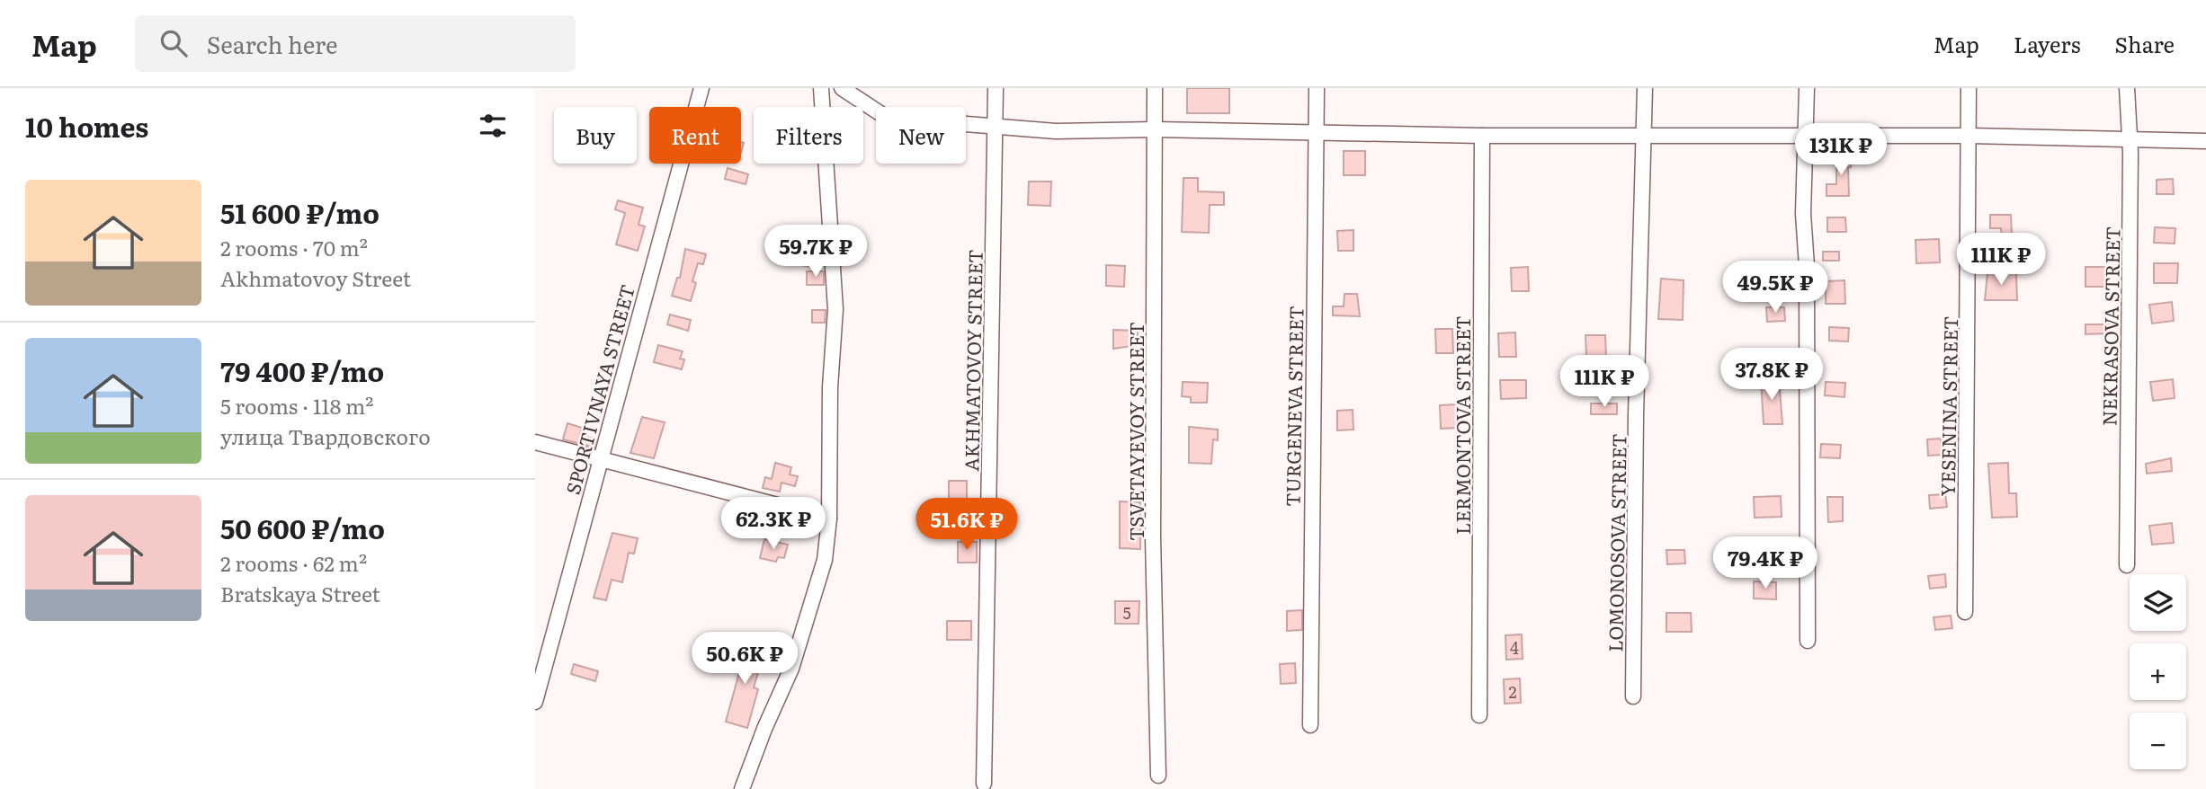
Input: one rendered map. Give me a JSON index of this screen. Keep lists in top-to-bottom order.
{
  "streets": {
    "street": [
      "NEKRASOVA STREET",
      "AKHMATOVOY STREET",
      "SPORTIVNAYA STREET",
      "TURGENEVA STREET",
      "YESENINA STREET",
      "LERMONTOVA STREET",
      "TSVETAYEVOY STREET",
      "LOMONOSOVA STREET"
    ]
  },
  "house_numbers": ["5", "4", "2"],
  "page": {
    "header": "Map",
    "search": "Search here",
    "nav": ["Map", "Layers", "Share"],
    "heading": "10 homes",
    "chip": [
      "Buy",
      "Rent",
      "Filters",
      "New"
    ],
    "price": [
      "131K ₽",
      "59.7K ₽",
      "111K ₽",
      "49.5K ₽",
      "37.8K ₽",
      "111K ₽",
      "62.3K ₽",
      "51.6K ₽",
      "79.4K ₽",
      "50.6K ₽"
    ],
    "list": [
      {
        "name": "51 600 ₽/mo",
        "note": "2 rooms · 70 m² · Akhmatovoy Street"
      },
      {
        "name": "79 400 ₽/mo",
        "note": "5 rooms · 118 m² · улица Твардовского"
      },
      {
        "name": "50 600 ₽/mo",
        "note": "2 rooms · 62 m² · Bratskaya Street"
      }
    ],
    "map_buttons": ["+", "−"]
  }
}
